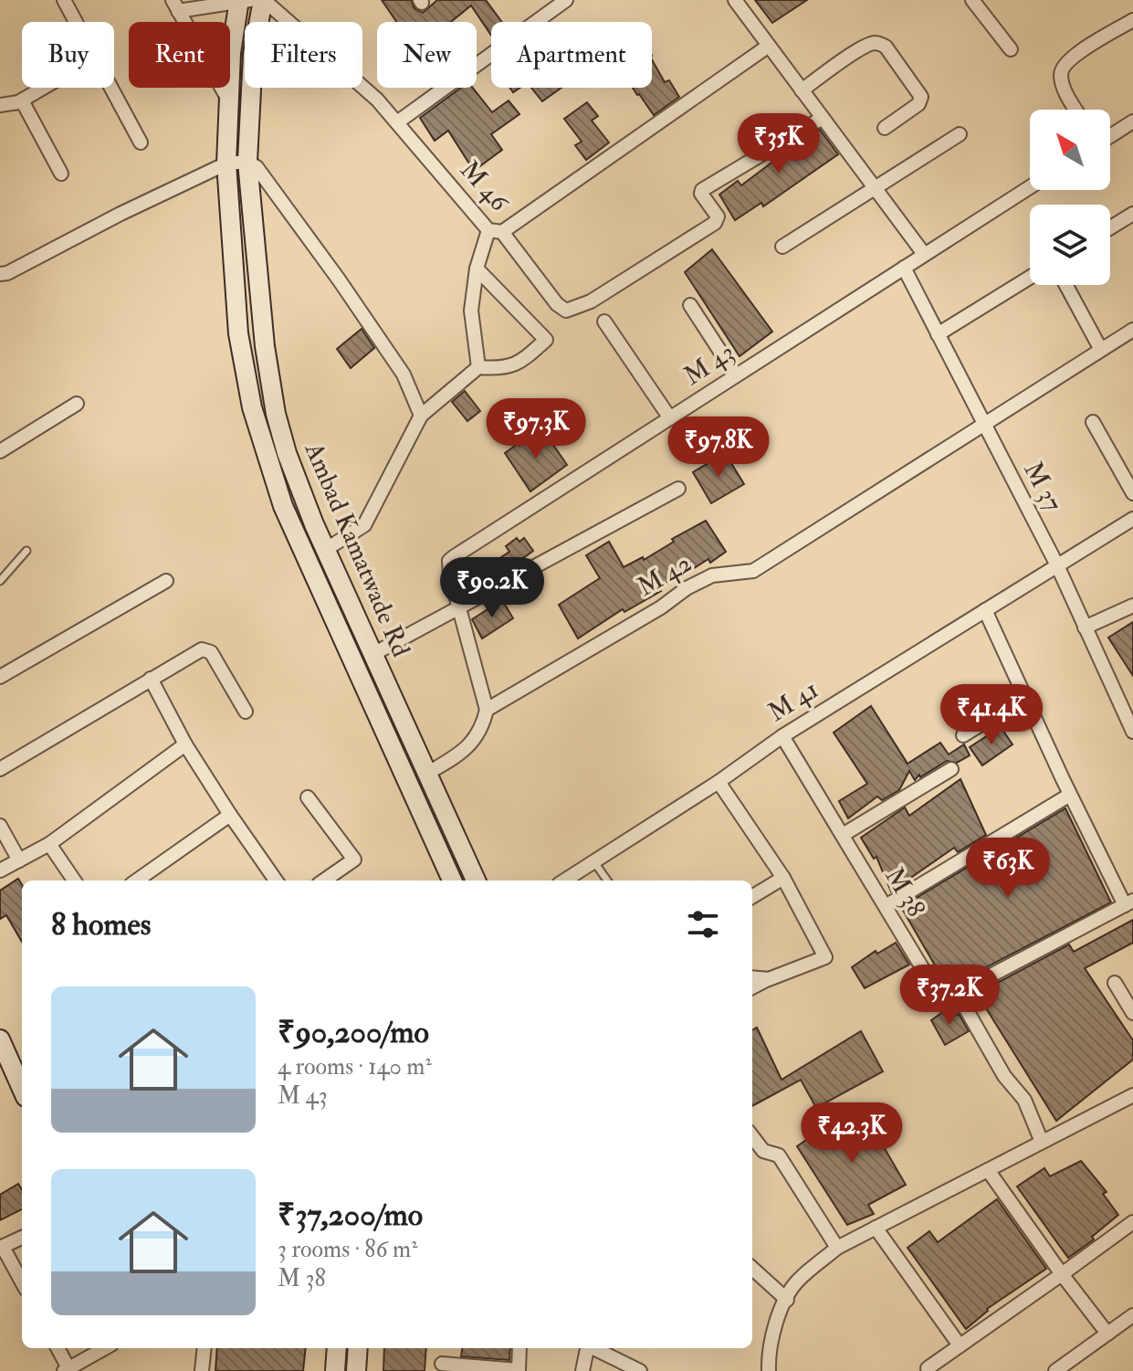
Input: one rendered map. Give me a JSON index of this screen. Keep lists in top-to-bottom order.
{
  "streets": {
    "street": [
      "M 46",
      "M 43",
      "M 37",
      "Ambad Kamatwade Rd",
      "M 42",
      "M 41",
      "M 38"
    ]
  },
  "crossings": [
    ["M 46", "Ambad Kamatwade Rd"],
    ["M 43", "M 37"],
    ["M 43", "M 42"],
    ["M 37", "M 42"],
    ["M 37", "M 41"],
    ["M 41", "M 38"]
  ],
  "north": "top left",
  "page": {
    "chip": [
      "Buy",
      "Rent",
      "Filters",
      "New",
      "Apartment"
    ],
    "price": [
      "₹35K",
      "₹97.3K",
      "₹97.8K",
      "₹90.2K",
      "₹41.4K",
      "₹63K",
      "₹37.2K",
      "₹42.3K"
    ],
    "heading": "8 homes",
    "list": [
      {
        "name": "₹90,200/mo",
        "note": "4 rooms · 140 m² · M 43"
      },
      {
        "name": "₹37,200/mo",
        "note": "3 rooms · 86 m² · M 38"
      }
    ]
  }
}
